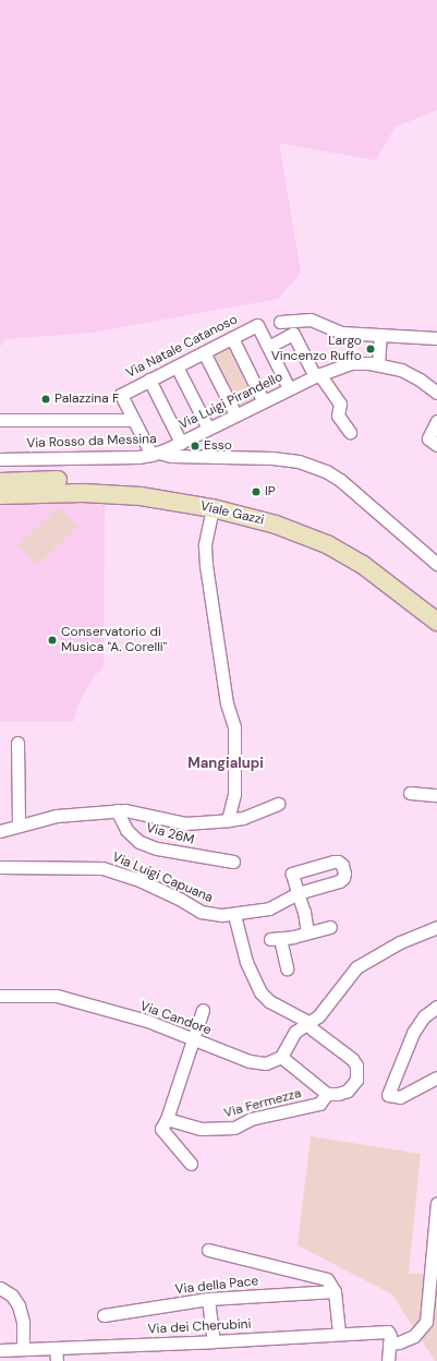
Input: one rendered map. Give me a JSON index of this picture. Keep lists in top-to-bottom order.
{
  "streets": {
    "main road": ["Viale Gazzi"],
    "street": [
      "Via Natale Catanoso",
      "Via Luigi Pirandello",
      "Via Rosso da Messina",
      "Via 26M",
      "Via Luigi Capuana",
      "Via Candore",
      "Via Fermezza",
      "Via della Pace",
      "Via dei Cherubini"
    ]
  },
  "crossings": [
    ["Via Luigi Pirandello", "Via Rosso da Messina"],
    ["Via Luigi Capuana", "Via Fermezza"]
  ],
  "districts": ["Mangialupi"],
  "places": [
    "Largo Vincenzo Ruffo",
    "Palazzina F",
    "Esso",
    "IP",
    "Conservatorio di Musica \"A. Corelli\""
  ]
}
